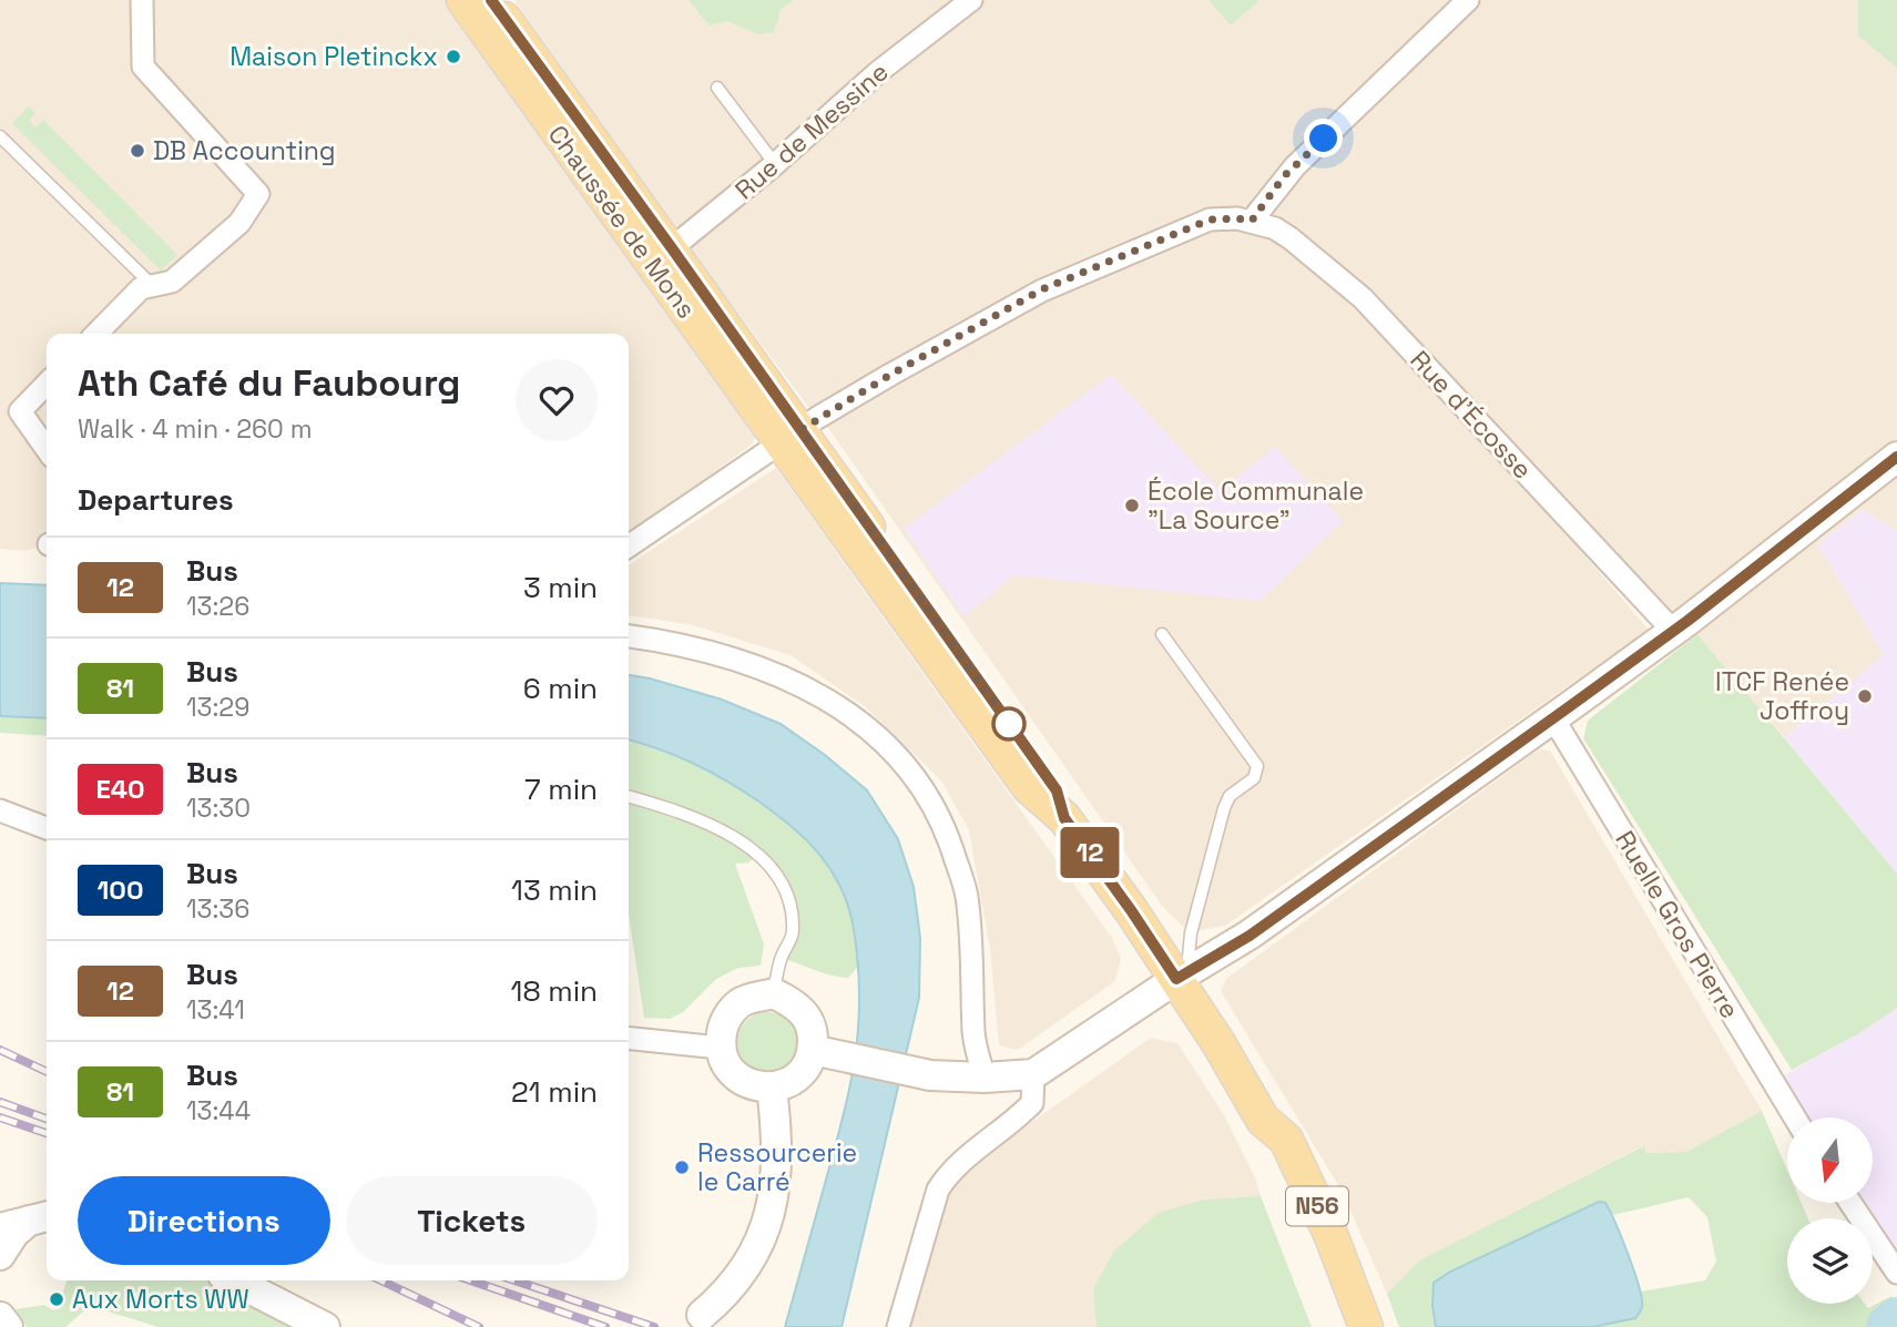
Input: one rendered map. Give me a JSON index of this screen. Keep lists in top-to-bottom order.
{
  "streets": {
    "main road": ["Chaussée de Mons", "N56"],
    "street": ["Rue de Messine", "Rue d'Écosse", "Ruelle Gros Pierre"]
  },
  "crossings": [
    ["Rue de Messine", "Chaussée de Mons"],
    ["Chaussée de Mons", "N56"]
  ],
  "places": [
    "Maison Pletinckx",
    "DB Accounting",
    "École Communale \"La Source\"",
    "ITCF Renée Joffroy",
    "Ressourcerie le Carré",
    "Aux Morts WW"
  ],
  "lines": ["bus line 12"],
  "north": "bottom",
  "page": {
    "on_map": "12",
    "heading": [
      ["Ath Café du Faubourg", "Walk · 4 min · 260 m"],
      "Departures"
    ],
    "list": [
      {
        "mark": "12",
        "name": "Bus",
        "note": "13:26",
        "value": "3 min"
      },
      {
        "mark": "81",
        "name": "Bus",
        "note": "13:29",
        "value": "6 min"
      },
      {
        "mark": "E40",
        "name": "Bus",
        "note": "13:30",
        "value": "7 min"
      },
      {
        "mark": "100",
        "name": "Bus",
        "note": "13:36",
        "value": "13 min"
      },
      {
        "mark": "12",
        "name": "Bus",
        "note": "13:41",
        "value": "18 min"
      },
      {
        "mark": "81",
        "name": "Bus",
        "note": "13:44",
        "value": "21 min"
      }
    ],
    "buttons": ["Directions", "Tickets"]
  }
}
